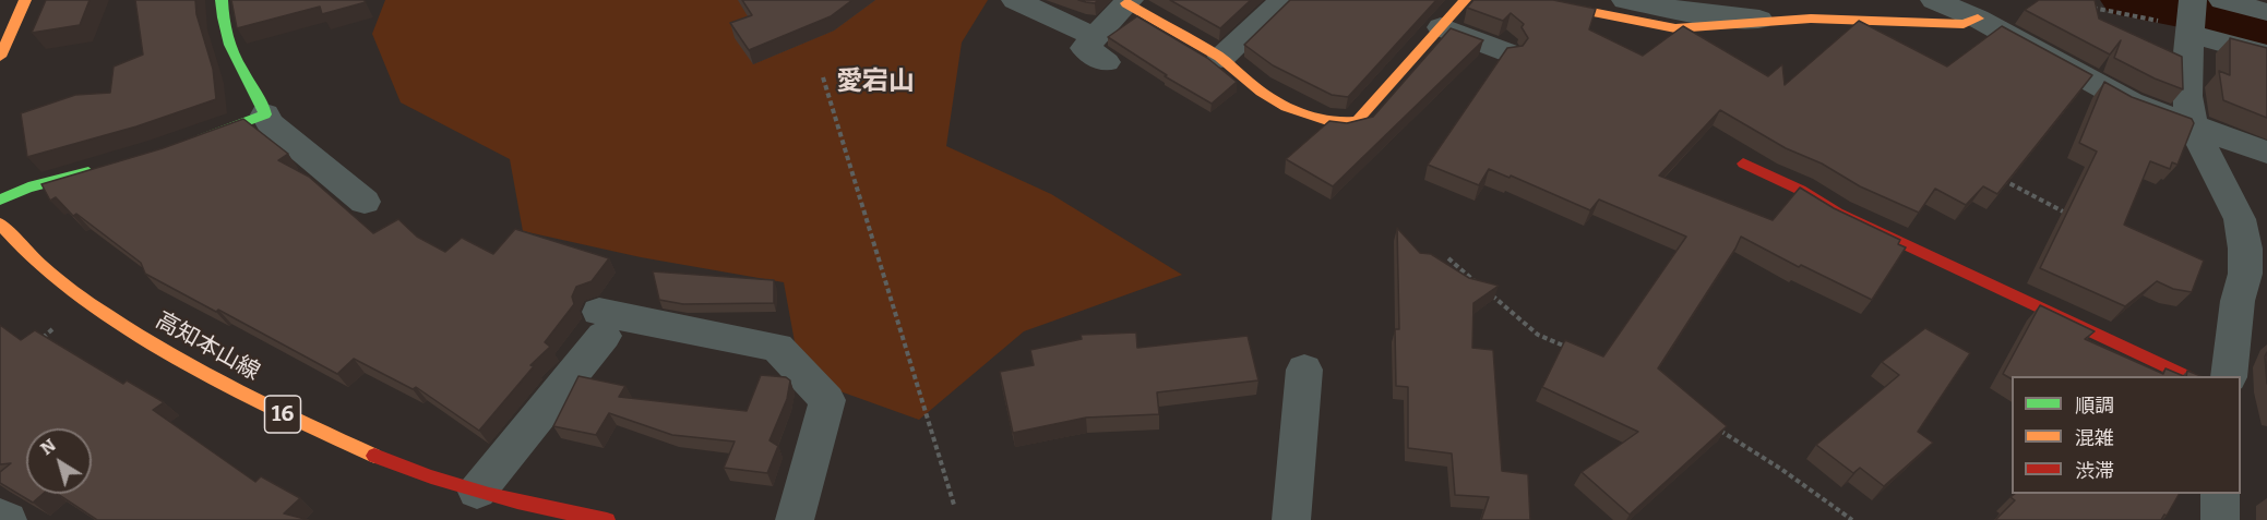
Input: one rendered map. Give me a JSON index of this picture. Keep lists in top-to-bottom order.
{
  "streets": {
    "street": ["高知本山線", "16"]
  },
  "districts": ["愛宕山"],
  "legend": ["順調", "混雑", "渋滞"],
  "north": "top left"
}
